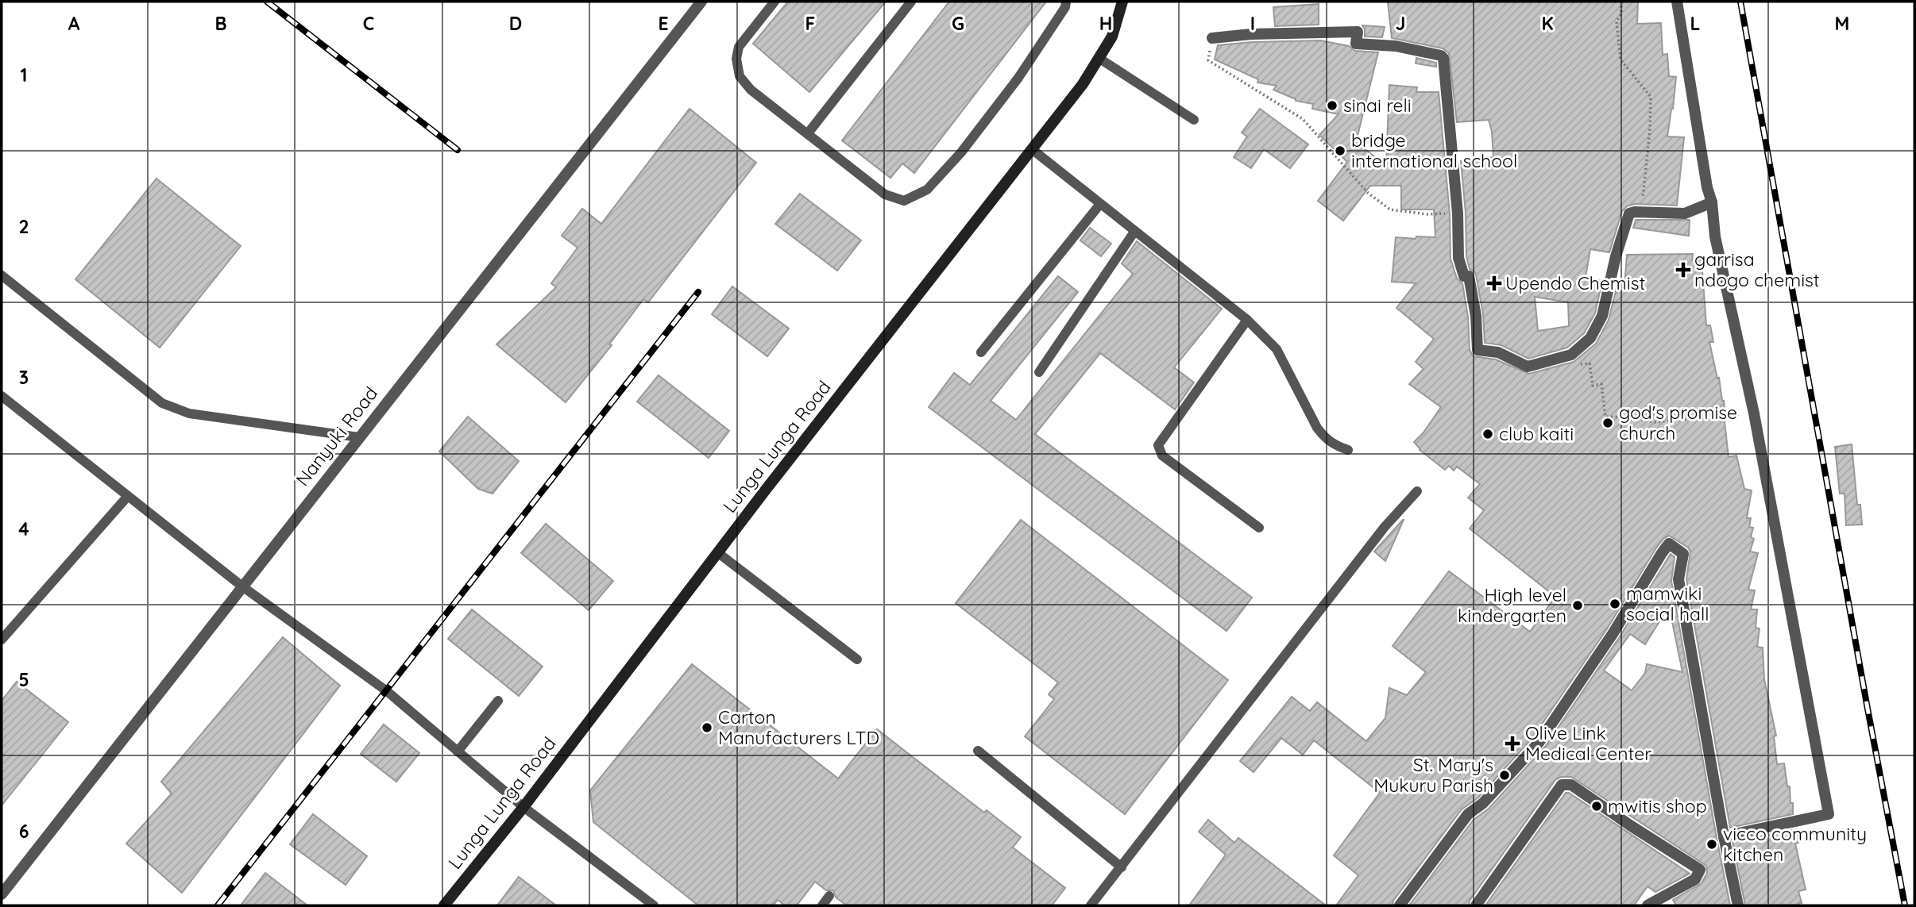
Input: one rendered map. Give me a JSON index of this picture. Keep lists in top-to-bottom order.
{
  "streets": {
    "main road": ["Lunga Lunga Road"],
    "street": ["Nanyuki Road"]
  },
  "places": {
    "other": [
      "sinai reli",
      "bridge international school",
      "god's promise church",
      "club kaiti",
      "mamwiki social hall",
      "High level kindergarten",
      "Carton Manufacturers LTD",
      "St. Mary's Mukuru Parish",
      "mwitis shop",
      "vicco community kitchen"
    ],
    "health": ["garrisa ndogo chemist", "Upendo Chemist", "Olive Link Medical Center"]
  },
  "grid": {
    "columns": [
      "A",
      "B",
      "C",
      "D",
      "E",
      "F",
      "G",
      "H",
      "I",
      "J",
      "K",
      "L",
      "M"
    ],
    "rows": [
      "1",
      "2",
      "3",
      "4",
      "5",
      "6"
    ]
  }
}
